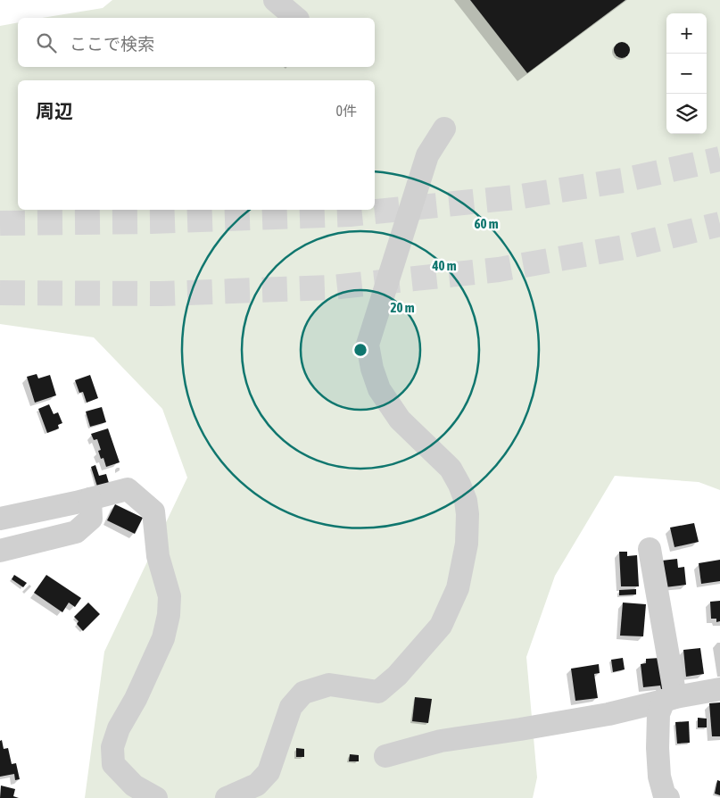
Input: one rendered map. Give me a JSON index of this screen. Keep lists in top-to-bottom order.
{
  "page": {
    "map_buttons": ["+", "−"],
    "search": "ここで検索",
    "heading": ["周辺", "0件"]
  },
  "rings": ["60 m", "40 m", "20 m"]
}
